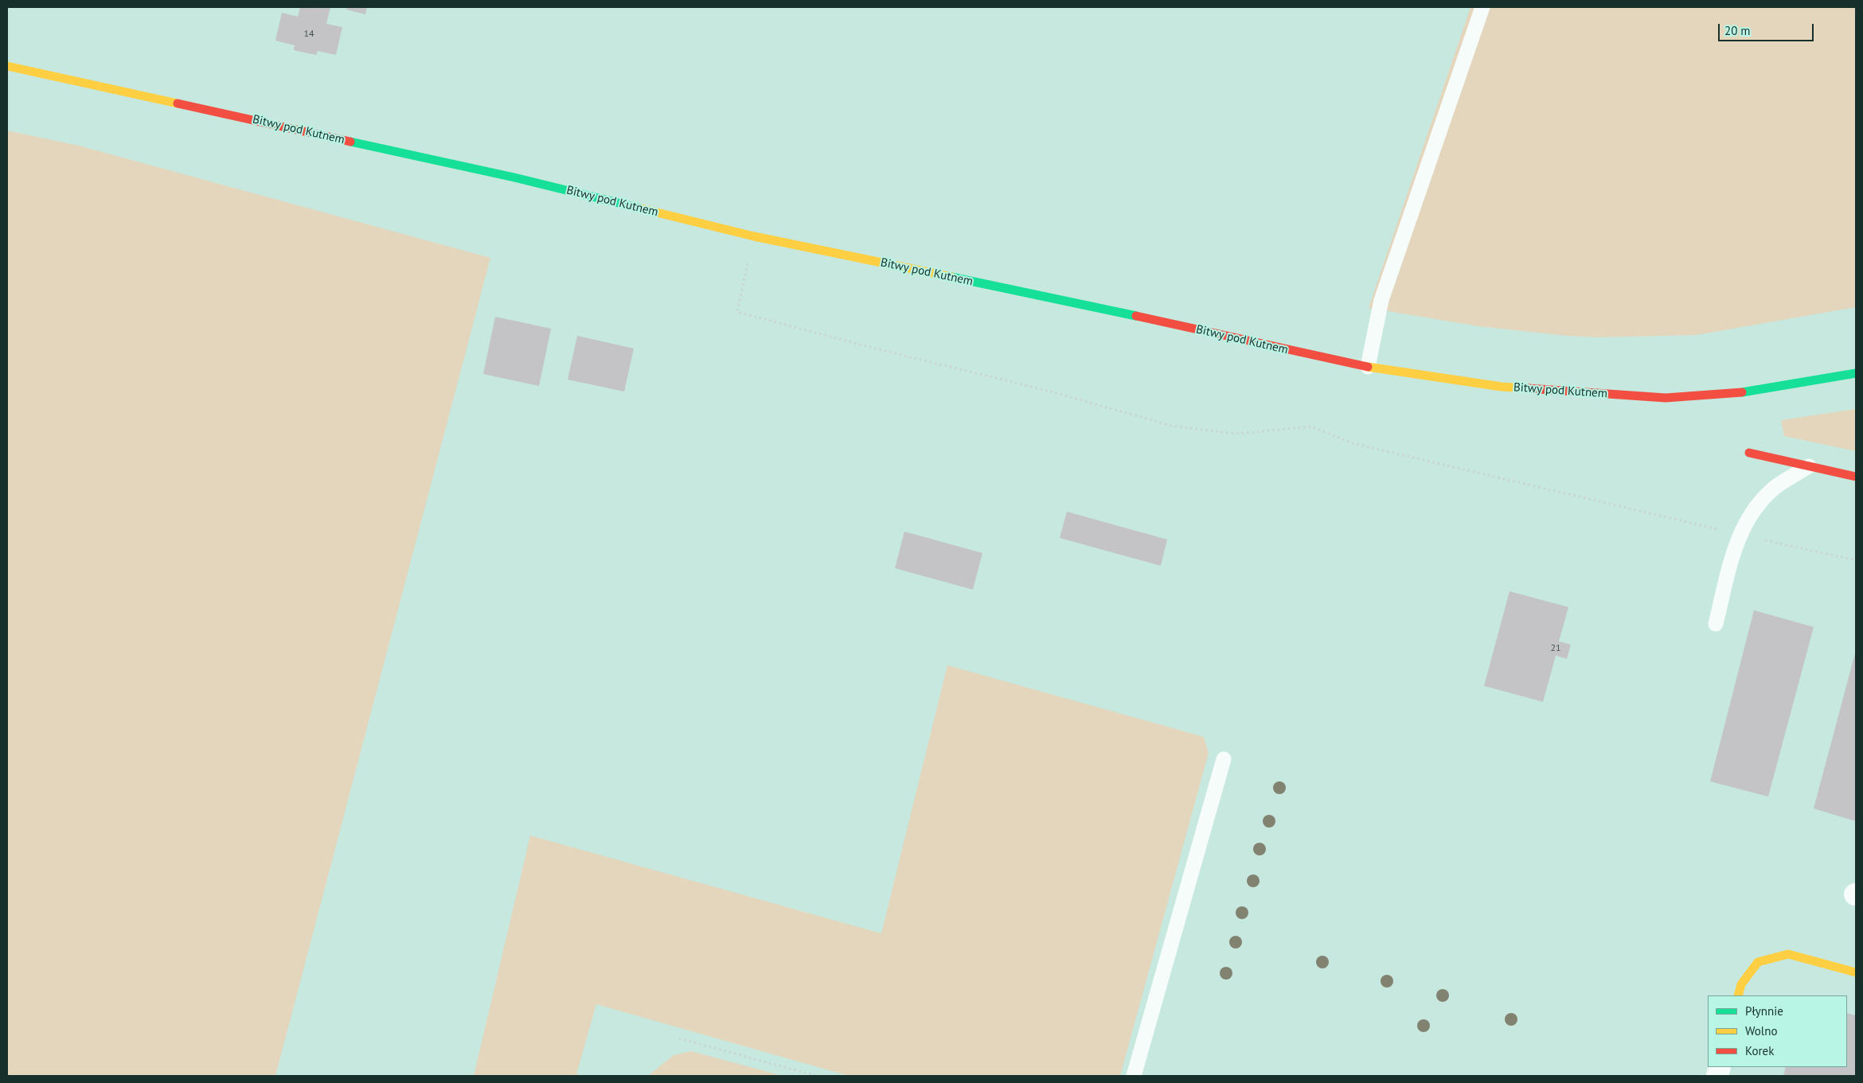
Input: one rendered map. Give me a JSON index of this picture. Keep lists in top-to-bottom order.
{
  "streets": {
    "main road": ["Bitwy pod Kutnem"]
  },
  "house_numbers": ["14", "21"],
  "legend": ["Płynnie", "Wolno", "Korek"],
  "scale_bar": "20 m"
}
